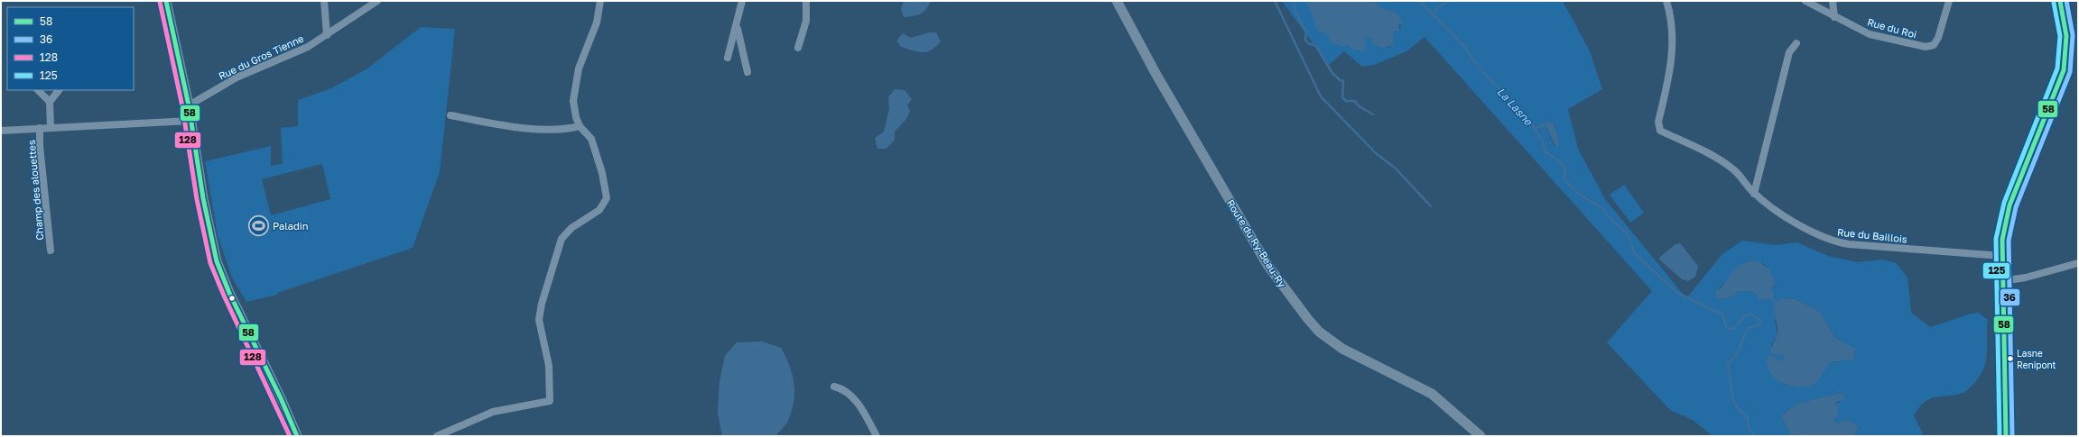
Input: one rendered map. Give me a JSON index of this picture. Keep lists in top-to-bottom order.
{
  "streets": {
    "street": [
      "Rue du Roi",
      "Rue du Gros Tienne",
      "Champ des alouettes",
      "Rue du Baillois",
      "Route du Ry-Beau-Ry"
    ]
  },
  "water": ["La Lasne"],
  "places": {
    "sports": ["Paladin"],
    "other": ["Lasne Renipont"]
  },
  "lines": [
    "transit line 58",
    "transit line 36",
    "transit line 128",
    "transit line 125"
  ],
  "legend": [
    "58",
    "36",
    "128",
    "125"
  ]
}
